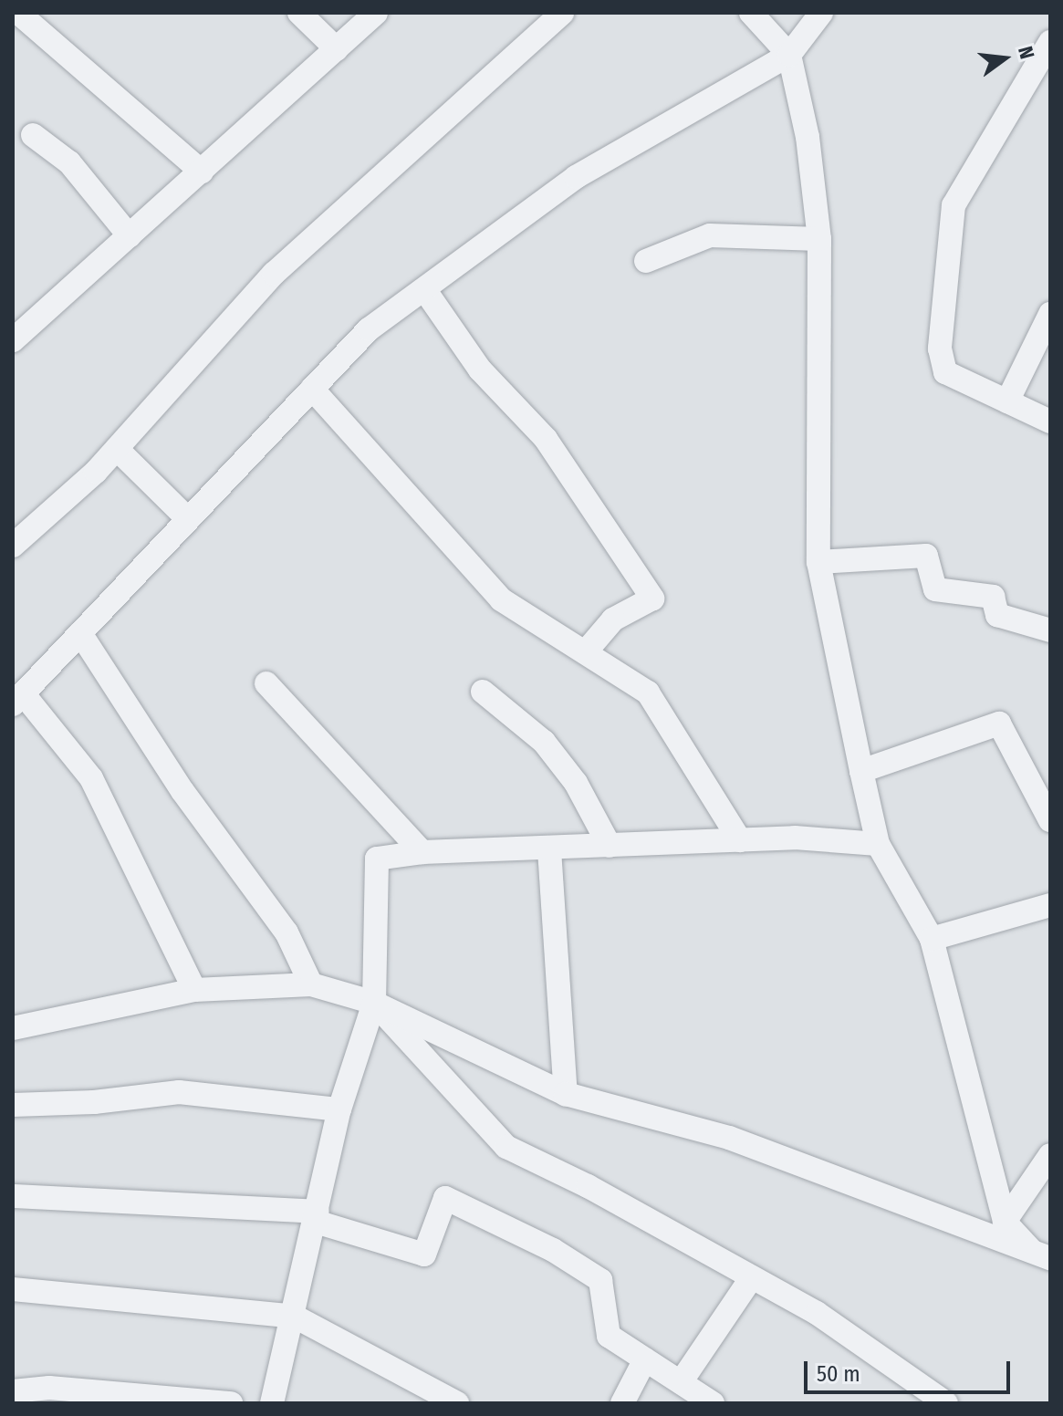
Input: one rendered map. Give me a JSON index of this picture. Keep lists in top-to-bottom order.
{
  "scale_bar": "50 m",
  "north": "right"
}
